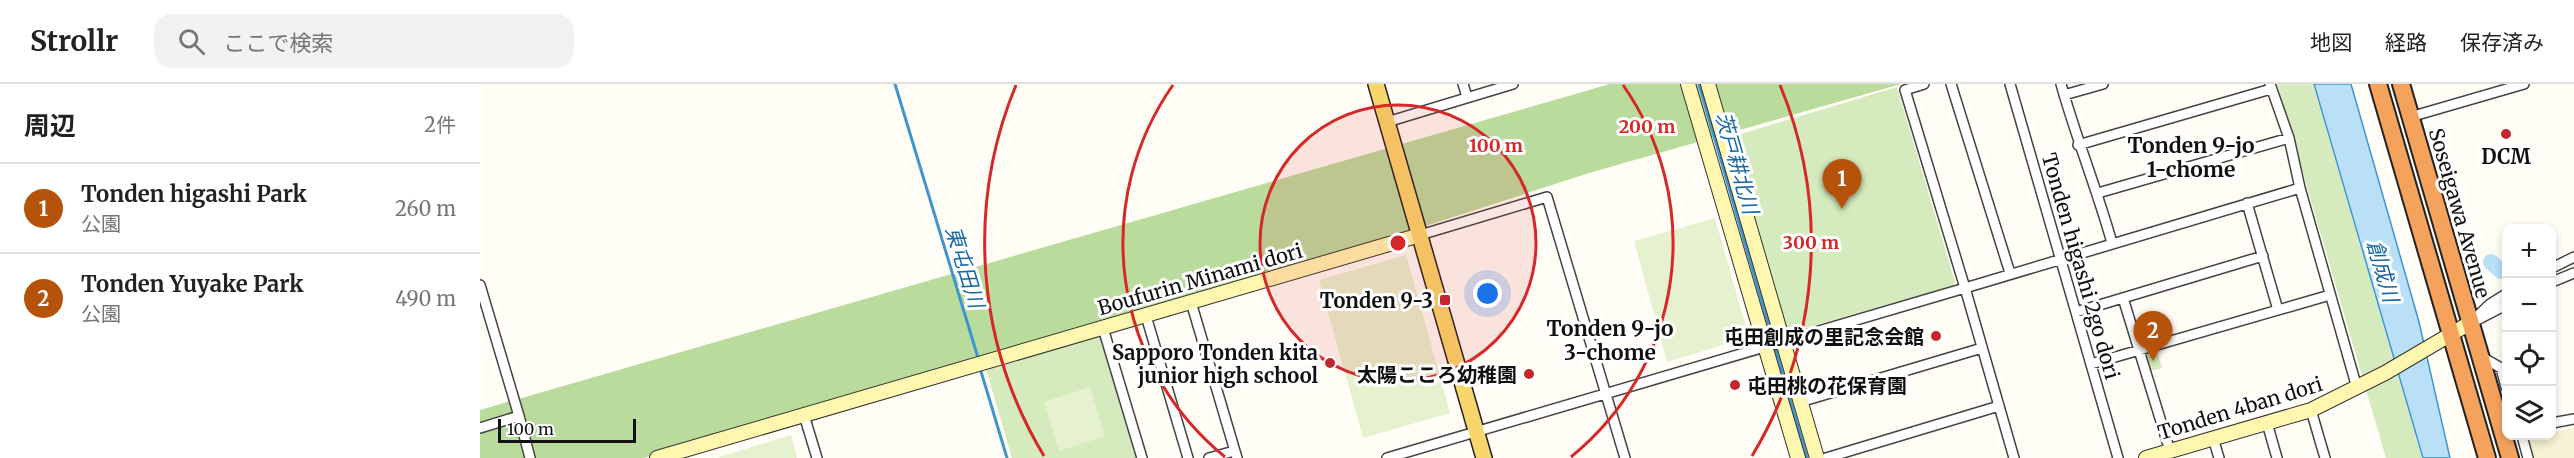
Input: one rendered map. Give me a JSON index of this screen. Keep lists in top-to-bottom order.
{
  "streets": {
    "highway": ["Soseigawa Avenue"],
    "street": ["Tonden higashi 2go dori", "Boufurin Minami dori", "Tonden 4ban dori"]
  },
  "crossings": [
    ["Soseigawa Avenue", "Tonden 4ban dori"]
  ],
  "districts": ["Tonden 9-jo 1-chome", "Tonden 9-jo 3-chome"],
  "water": ["茨戸耕北川", "東屯田川", "創成川"],
  "places": {
    "other": [
      "DCM",
      "屯田創成の里記念会館",
      "Sapporo Tonden kita junior high school",
      "太陽こころ幼稚園",
      "屯田桃の花保育園"
    ],
    "transit": ["Tonden 9-3"]
  },
  "scale_bar": "100 m",
  "page": {
    "header": "Strollr",
    "search": "ここで検索",
    "nav": ["地図", "経路", "保存済み"],
    "heading": ["周辺", "2件"],
    "pins": ["1", "2"],
    "list": [
      {
        "mark": "1",
        "name": "Tonden higashi Park",
        "note": "公園",
        "value": "260 m"
      },
      {
        "mark": "2",
        "name": "Tonden Yuyake Park",
        "note": "公園",
        "value": "490 m"
      }
    ],
    "map_buttons": ["+", "−"],
    "scale": "100 m"
  },
  "rings": ["200 m", "100 m", "300 m"]
}
